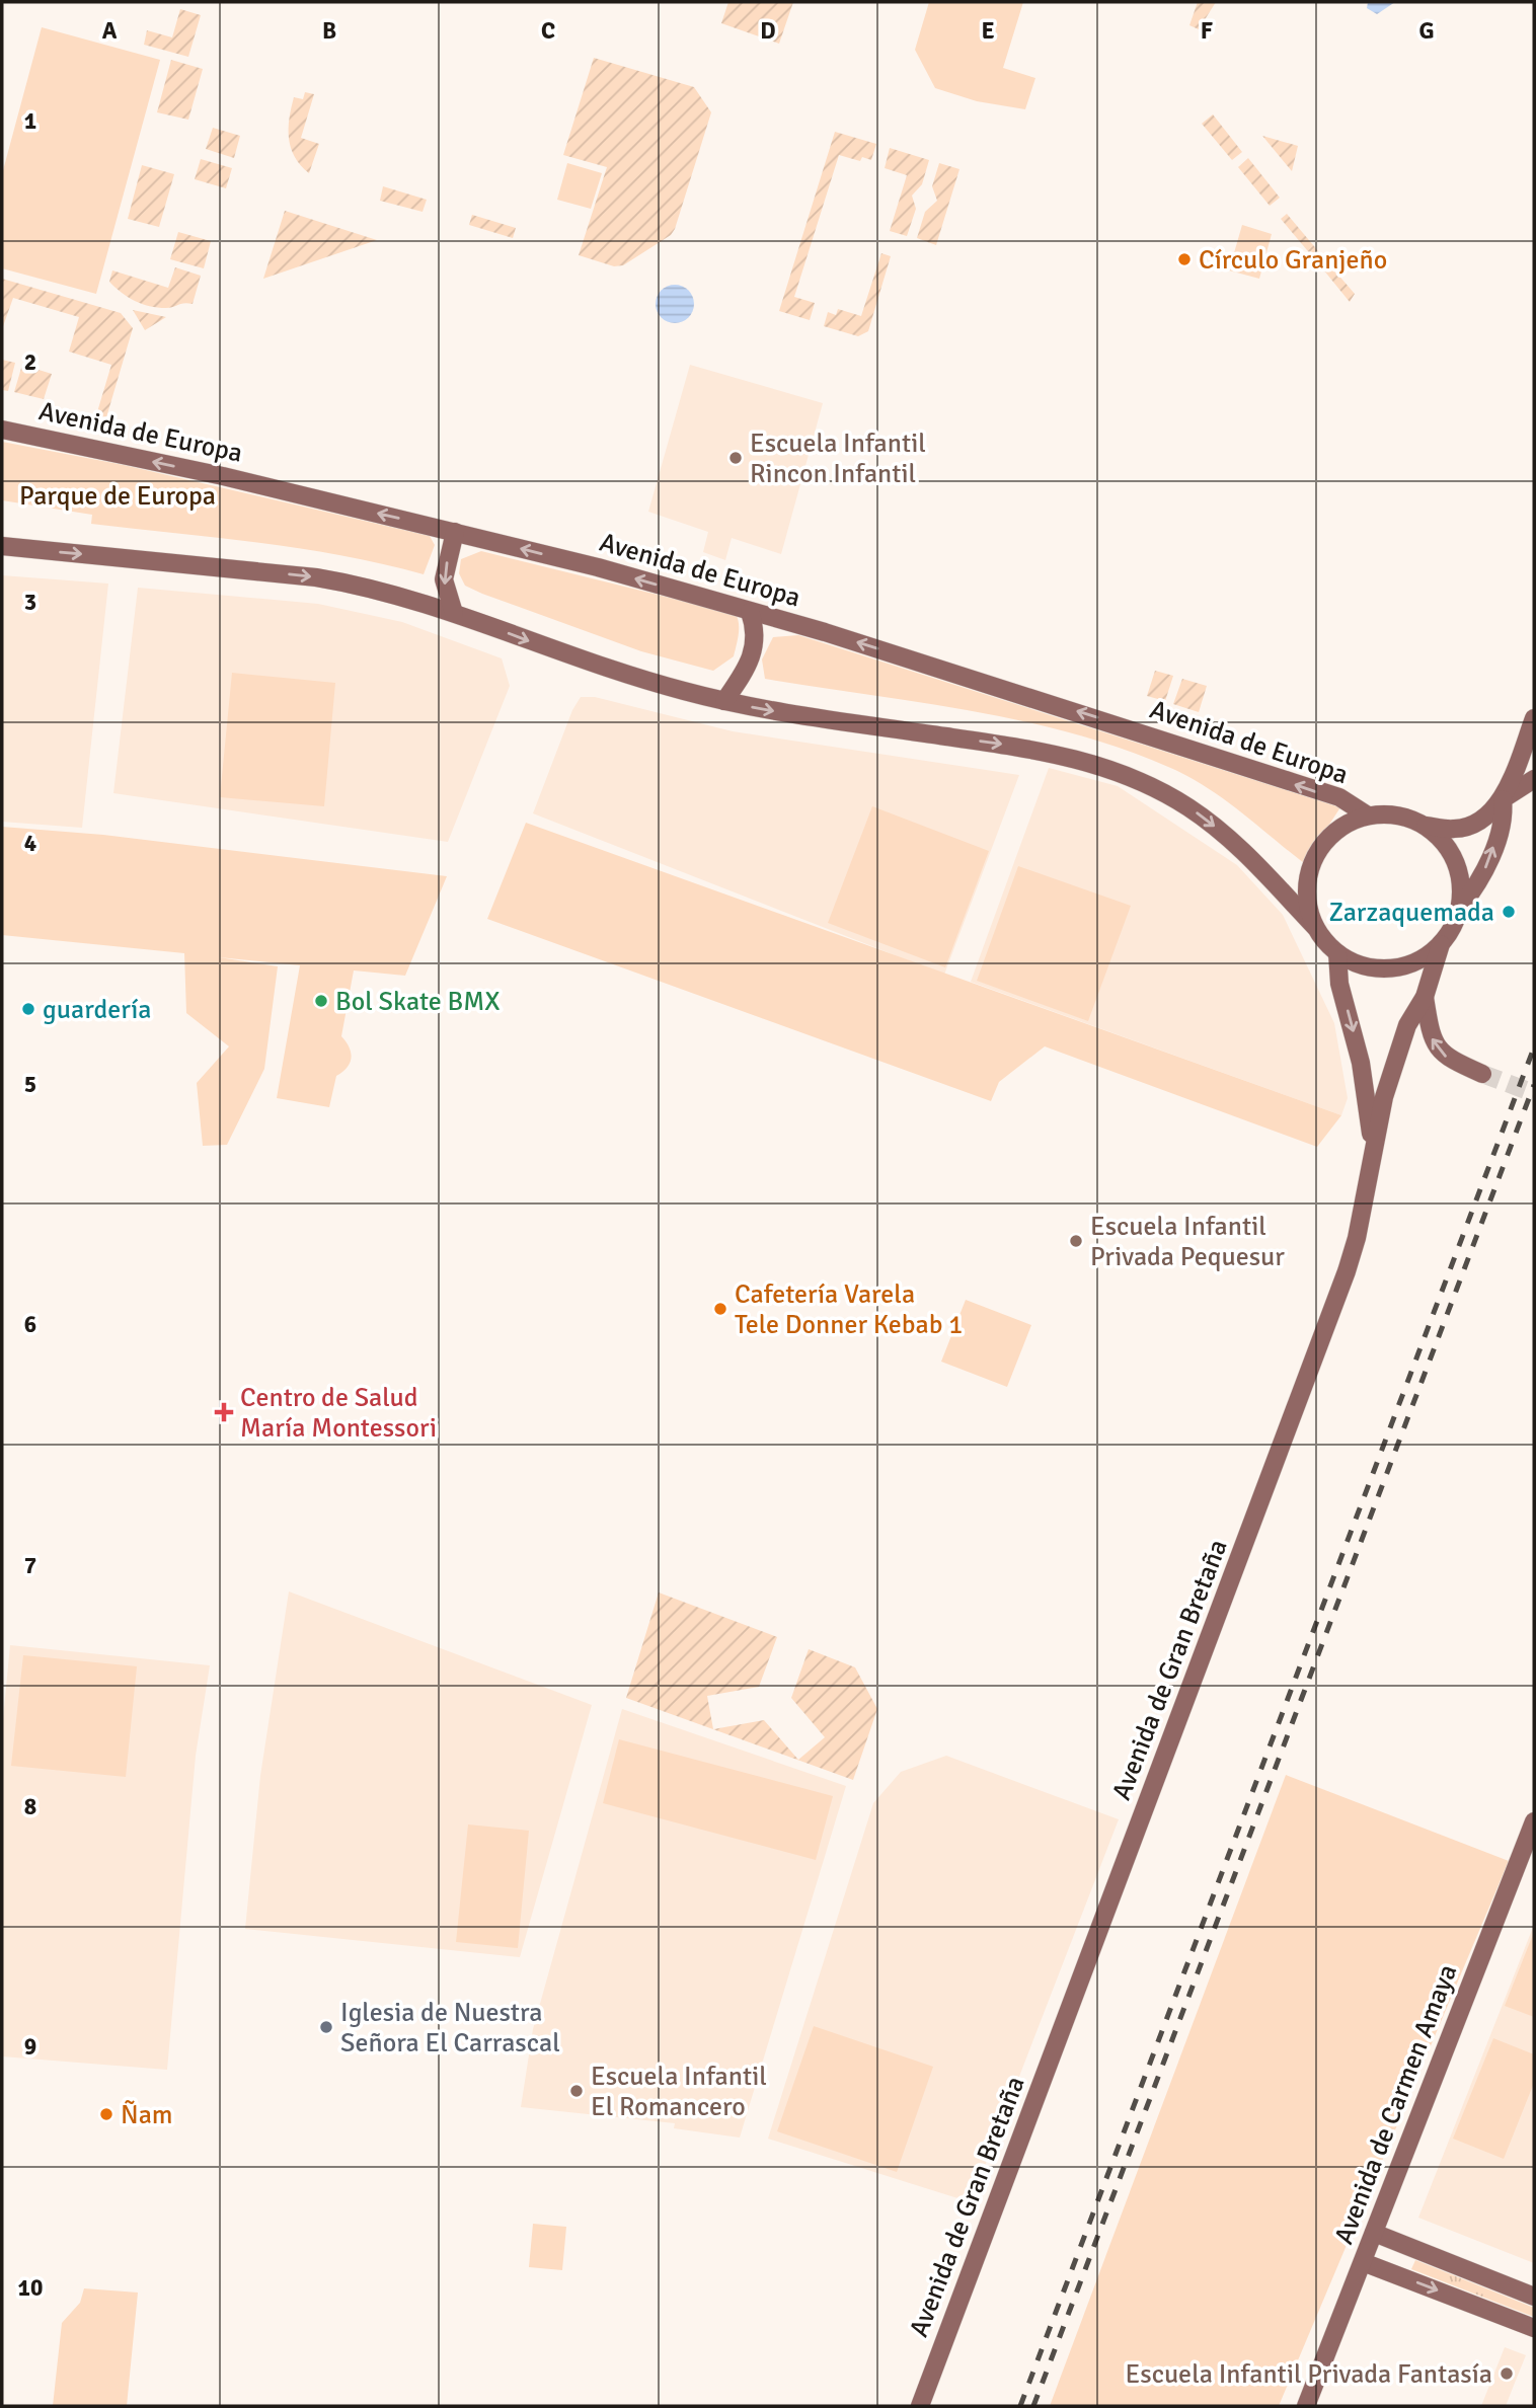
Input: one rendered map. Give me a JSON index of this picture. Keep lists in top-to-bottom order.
{
  "streets": {
    "main road": ["Avenida de Europa", "Avenida de Gran Bretaña", "Avenida de Carmen Amaya"]
  },
  "crossings": [
    ["Avenida de Europa", "Avenida de Gran Bretaña"]
  ],
  "parks": ["Parque de Europa"],
  "places": {
    "other": [
      "Círculo Granjeño",
      "Escuela Infantil Rincon Infantil",
      "Zarzaquemada",
      "Bol Skate BMX",
      "guardería",
      "Escuela Infantil Privada Pequesur",
      "Cafetería Varela Tele Donner Kebab 1",
      "Iglesia de Nuestra Señora El Carrascal",
      "Escuela Infantil El Romancero",
      "Ñam",
      "Escuela Infantil Privada Fantasía"
    ],
    "health": ["Centro de Salud María Montessori"]
  },
  "grid": {
    "columns": [
      "A",
      "B",
      "C",
      "D",
      "E",
      "F",
      "G"
    ],
    "rows": [
      "1",
      "2",
      "3",
      "4",
      "5",
      "6",
      "7",
      "8",
      "9",
      "10"
    ]
  }
}
